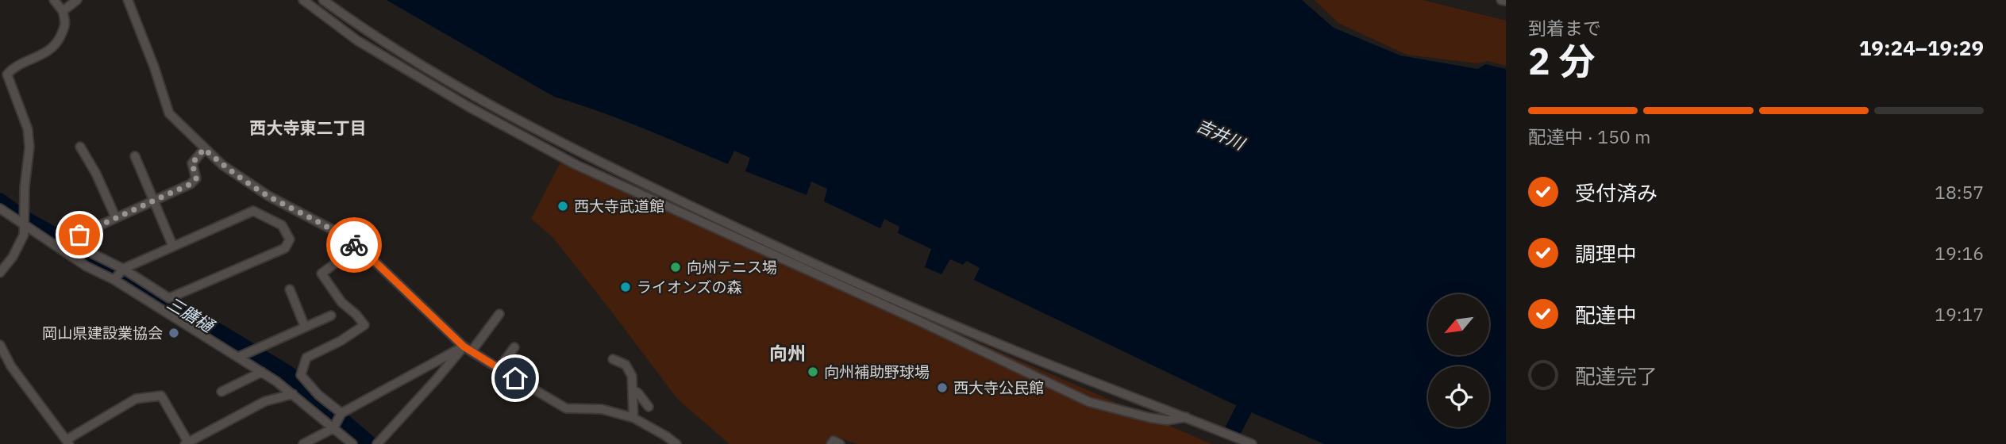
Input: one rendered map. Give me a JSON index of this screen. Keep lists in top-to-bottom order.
{
  "districts": ["西大寺東二丁目", "向州"],
  "water": ["吉井川", "三膳樋"],
  "places": [
    "西大寺武道館",
    "向州テニス場",
    "ライオンズの森",
    "岡山県建設業協会",
    "向州補助野球場",
    "西大寺公民館"
  ],
  "north": "bottom left",
  "page": {
    "heading": ["2 分", "到着まで", "19:24–19:29"],
    "bar": "配達中 · 150 m",
    "list": [
      ["受付済み", "18:57"],
      ["調理中", "19:16"],
      ["配達中", "19:17"],
      "配達完了"
    ]
  }
}
